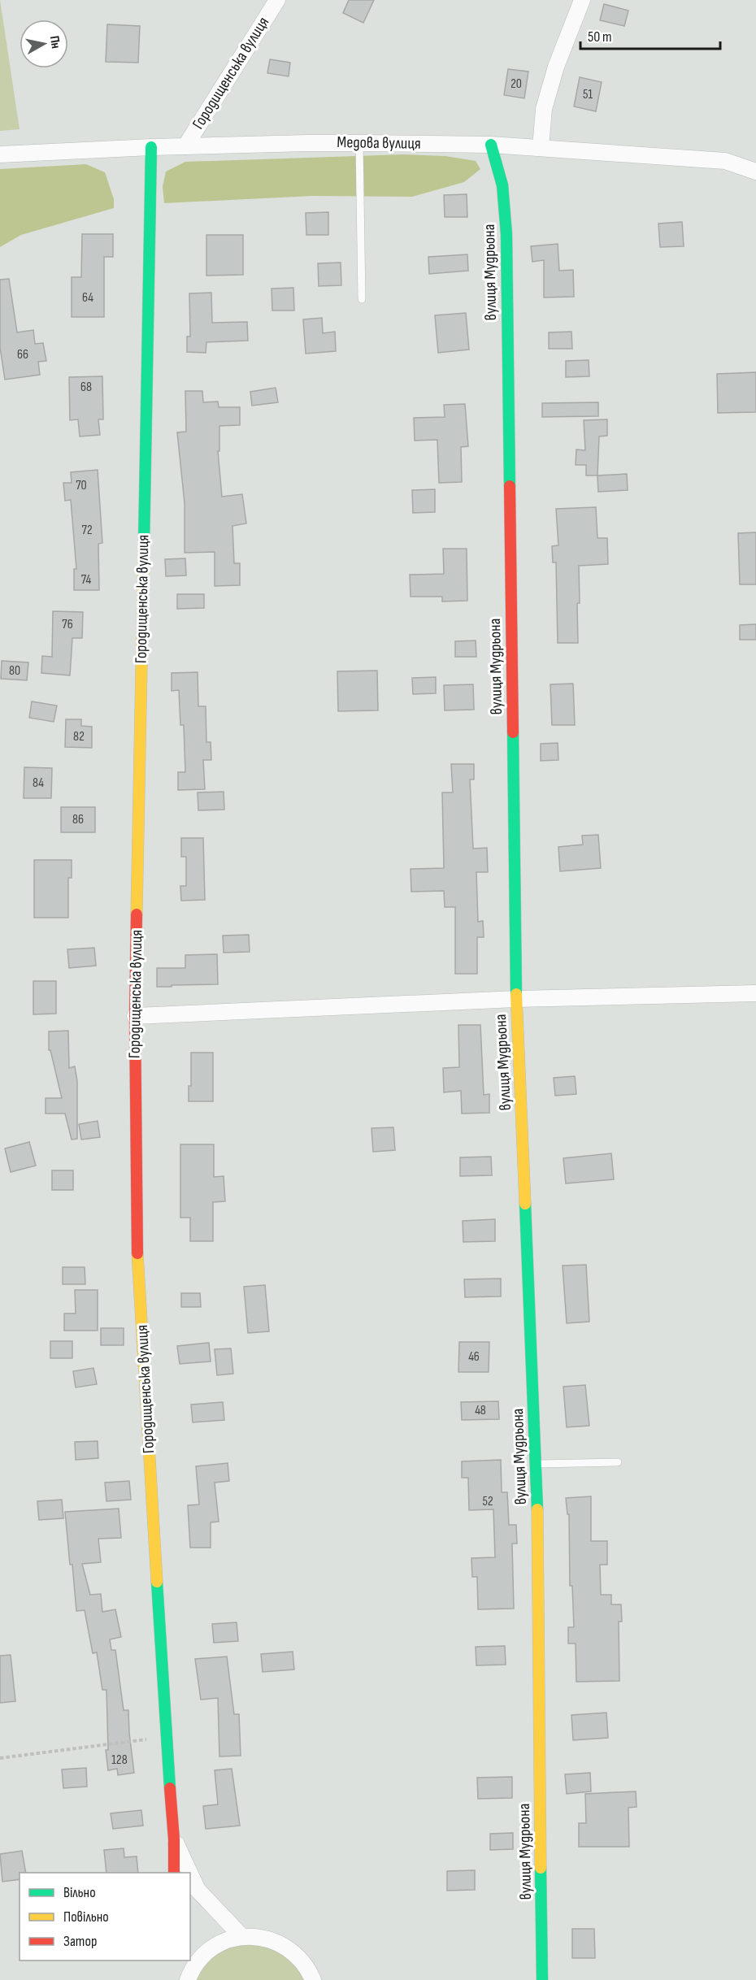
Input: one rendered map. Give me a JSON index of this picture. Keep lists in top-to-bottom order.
{
  "streets": {
    "street": ["Городищенська вулиця", "Медова вулиця", "вулиця Мудрьона"]
  },
  "crossings": [
    ["Городищенська вулиця", "Медова вулиця"],
    ["Медова вулиця", "вулиця Мудрьона"]
  ],
  "house_numbers": [
    "20",
    "51",
    "64",
    "66",
    "68",
    "70",
    "72",
    "74",
    "76",
    "80",
    "82",
    "84",
    "86",
    "46",
    "48",
    "52",
    "128"
  ],
  "legend": ["Вільно", "Повільно", "Затор"],
  "scale_bar": "50 m",
  "north": "right"
}
